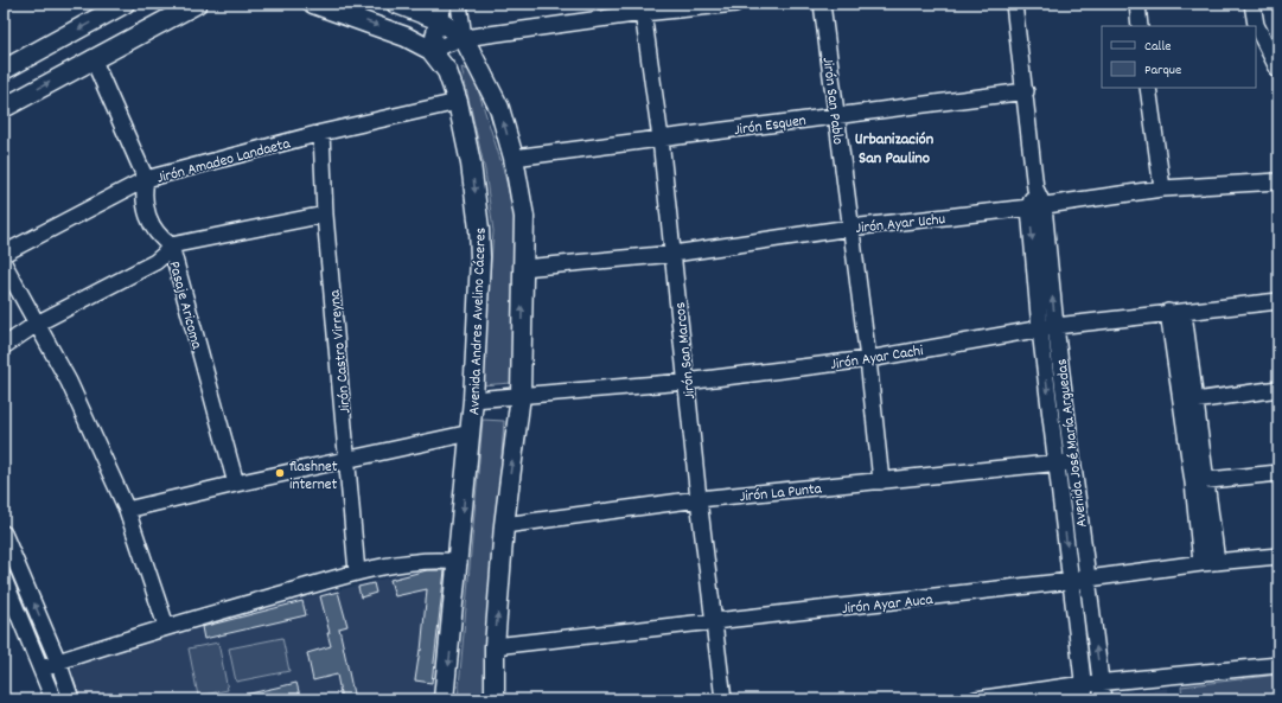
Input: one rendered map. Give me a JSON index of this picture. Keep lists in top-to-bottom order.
{
  "streets": {
    "main road": ["Avenida Andres Avelino Cáceres"],
    "street": [
      "Jirón San Pablo",
      "Jirón Esquen",
      "Jirón Amadeo Landaeta",
      "Jirón Ayar Uchu",
      "Pasaje Aricoma",
      "Jirón San Marcos",
      "Jirón Castro Virreyna",
      "Jirón Ayar Cachi",
      "Avenida José María Arguedas",
      "Jirón La Punta",
      "Jirón Ayar Auca"
    ]
  },
  "crossings": [
    ["Jirón San Pablo", "Jirón Esquen"],
    ["Jirón San Pablo", "Jirón Ayar Uchu"],
    ["Jirón San Pablo", "Jirón Ayar Cachi"],
    ["Jirón San Pablo", "Jirón La Punta"],
    ["Jirón Esquen", "Jirón San Marcos"],
    ["Jirón Esquen", "Avenida José María Arguedas"],
    ["Jirón Amadeo Landaeta", "Pasaje Aricoma"],
    ["Jirón Amadeo Landaeta", "Avenida Andres Avelino Cáceres"],
    ["Jirón Amadeo Landaeta", "Jirón Castro Virreyna"],
    ["Jirón Ayar Uchu", "Jirón San Marcos"],
    ["Jirón Ayar Uchu", "Avenida José María Arguedas"],
    ["Avenida Andres Avelino Cáceres", "Jirón Ayar Cachi"],
    ["Jirón San Marcos", "Jirón Ayar Cachi"],
    ["Jirón San Marcos", "Jirón La Punta"],
    ["Jirón San Marcos", "Jirón Ayar Auca"],
    ["Jirón Ayar Cachi", "Avenida José María Arguedas"],
    ["Avenida José María Arguedas", "Jirón La Punta"],
    ["Avenida José María Arguedas", "Jirón Ayar Auca"]
  ],
  "districts": ["Urbanización San Paulino"],
  "places": ["flashnet internet"],
  "legend": ["Calle", "Parque"]
}
